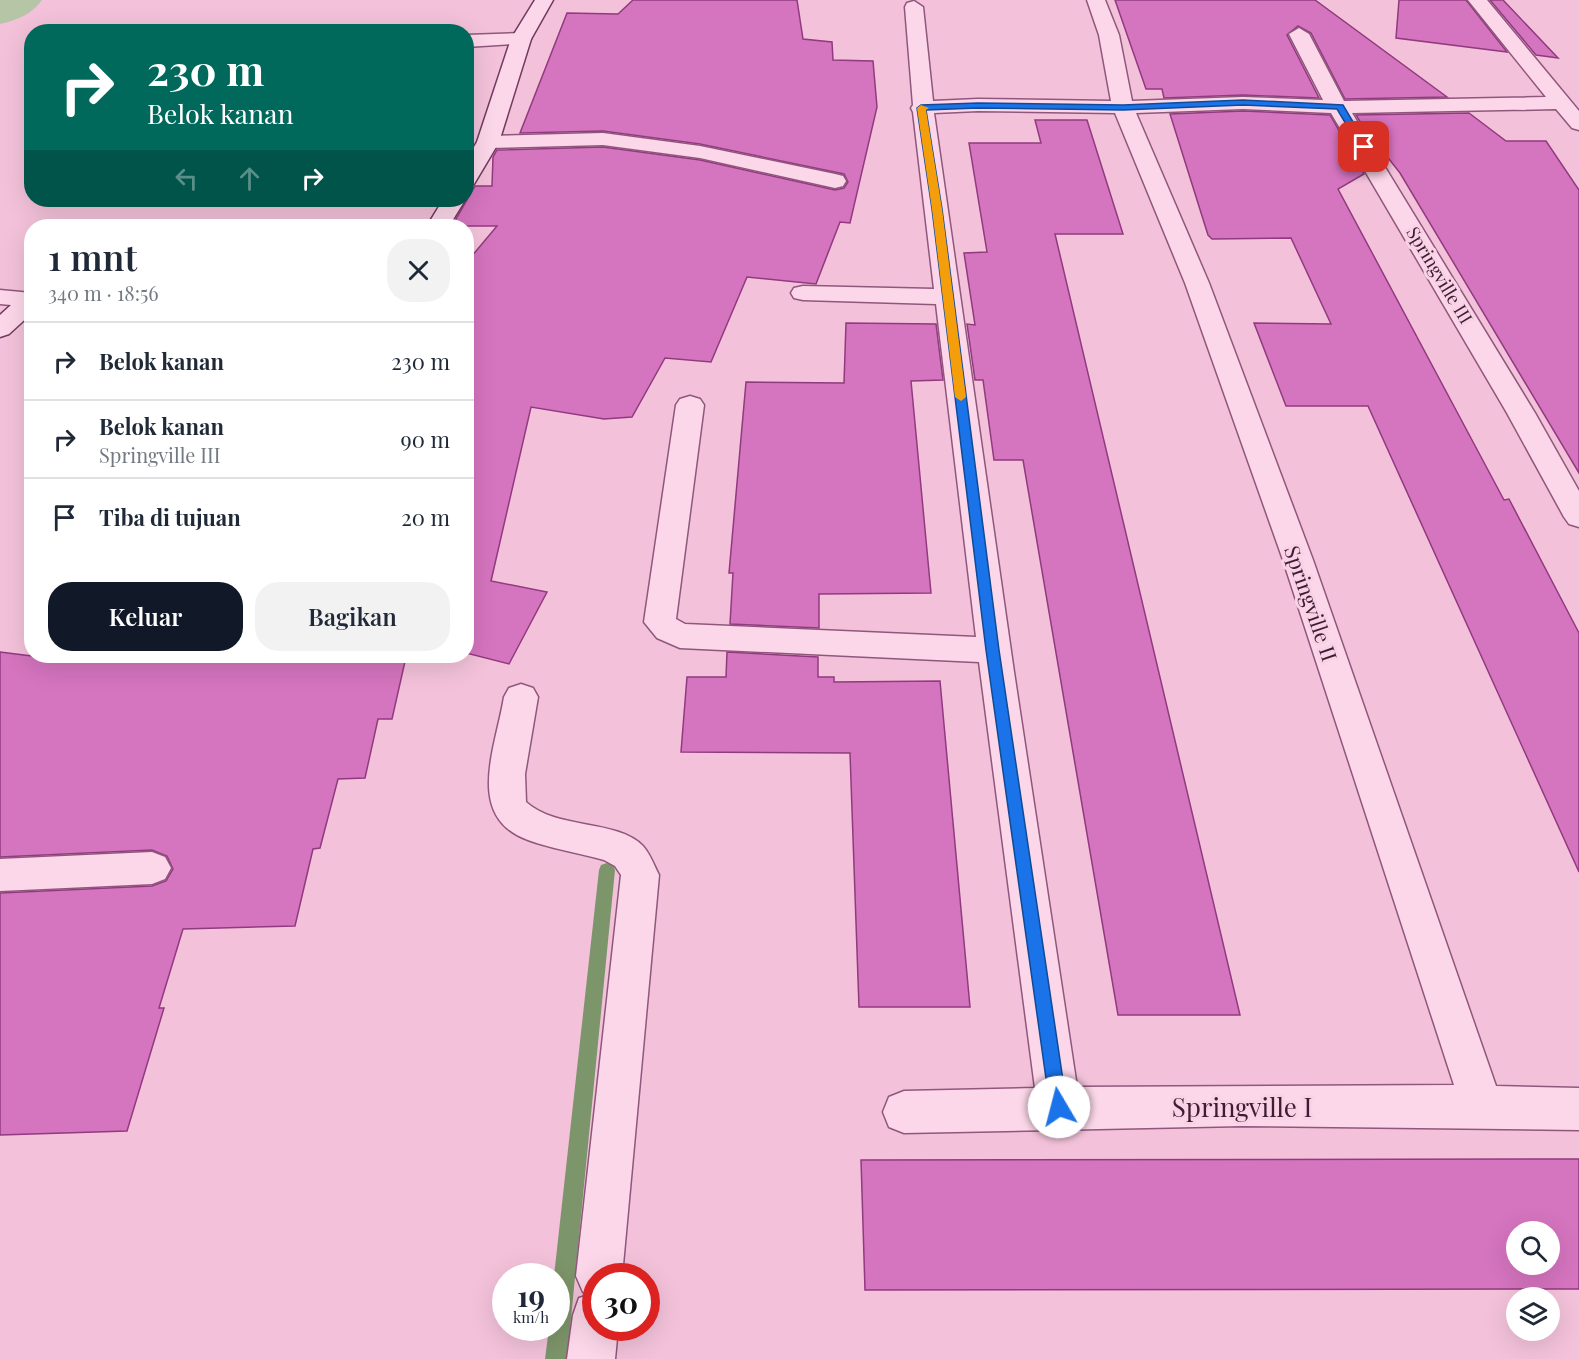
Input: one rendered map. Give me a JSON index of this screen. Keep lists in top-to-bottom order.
{
  "streets": {
    "street": ["Springville III", "Springville II", "Springville I"]
  },
  "crossings": [
    ["Springville II", "Springville I"]
  ],
  "page": {
    "turn": ["230 m", "Belok kanan"],
    "heading": ["1 mnt", "340 m · 18:56"],
    "list": [
      {
        "name": "Belok kanan",
        "value": "230 m"
      },
      {
        "name": "Belok kanan",
        "note": "Springville III",
        "value": "90 m"
      },
      {
        "name": "Tiba di tujuan",
        "value": "20 m"
      }
    ],
    "buttons": ["Keluar", "Bagikan"],
    "speed": "19 km/h",
    "limit": "30"
  }
}
